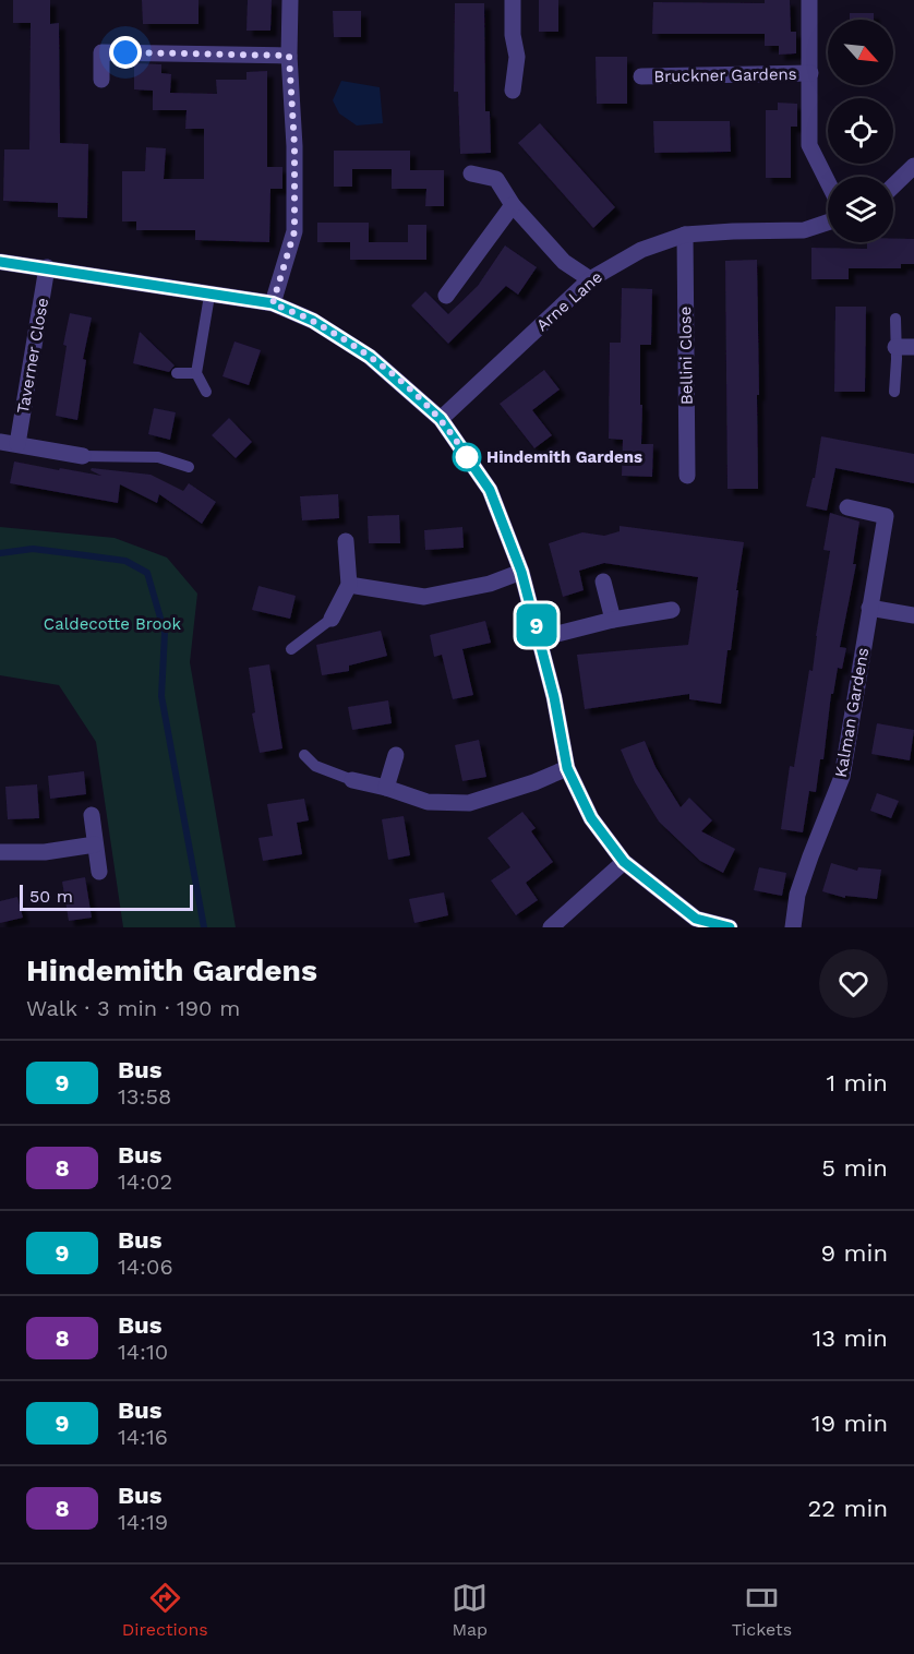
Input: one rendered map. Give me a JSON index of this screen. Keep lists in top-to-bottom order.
{
  "streets": {
    "street": [
      "Bruckner Gardens",
      "Arne Lane",
      "Taverner Close",
      "Bellini Close",
      "Kalman Gardens"
    ]
  },
  "crossings": [
    ["Arne Lane", "Bellini Close"]
  ],
  "parks": ["Caldecotte Brook"],
  "places": ["Hindemith Gardens"],
  "lines": ["bus line 9"],
  "scale_bar": "50 m",
  "north": "bottom right",
  "page": {
    "on_map": "9",
    "scale": "50 m",
    "heading": ["Hindemith Gardens", "Walk · 3 min · 190 m"],
    "list": [
      {
        "mark": "9",
        "name": "Bus",
        "note": "13:58",
        "value": "1 min"
      },
      {
        "mark": "8",
        "name": "Bus",
        "note": "14:02",
        "value": "5 min"
      },
      {
        "mark": "9",
        "name": "Bus",
        "note": "14:06",
        "value": "9 min"
      },
      {
        "mark": "8",
        "name": "Bus",
        "note": "14:10",
        "value": "13 min"
      },
      {
        "mark": "9",
        "name": "Bus",
        "note": "14:16",
        "value": "19 min"
      },
      {
        "mark": "8",
        "name": "Bus",
        "note": "14:19",
        "value": "22 min"
      }
    ],
    "tabs": ["Directions", "Map", "Tickets"]
  }
}
